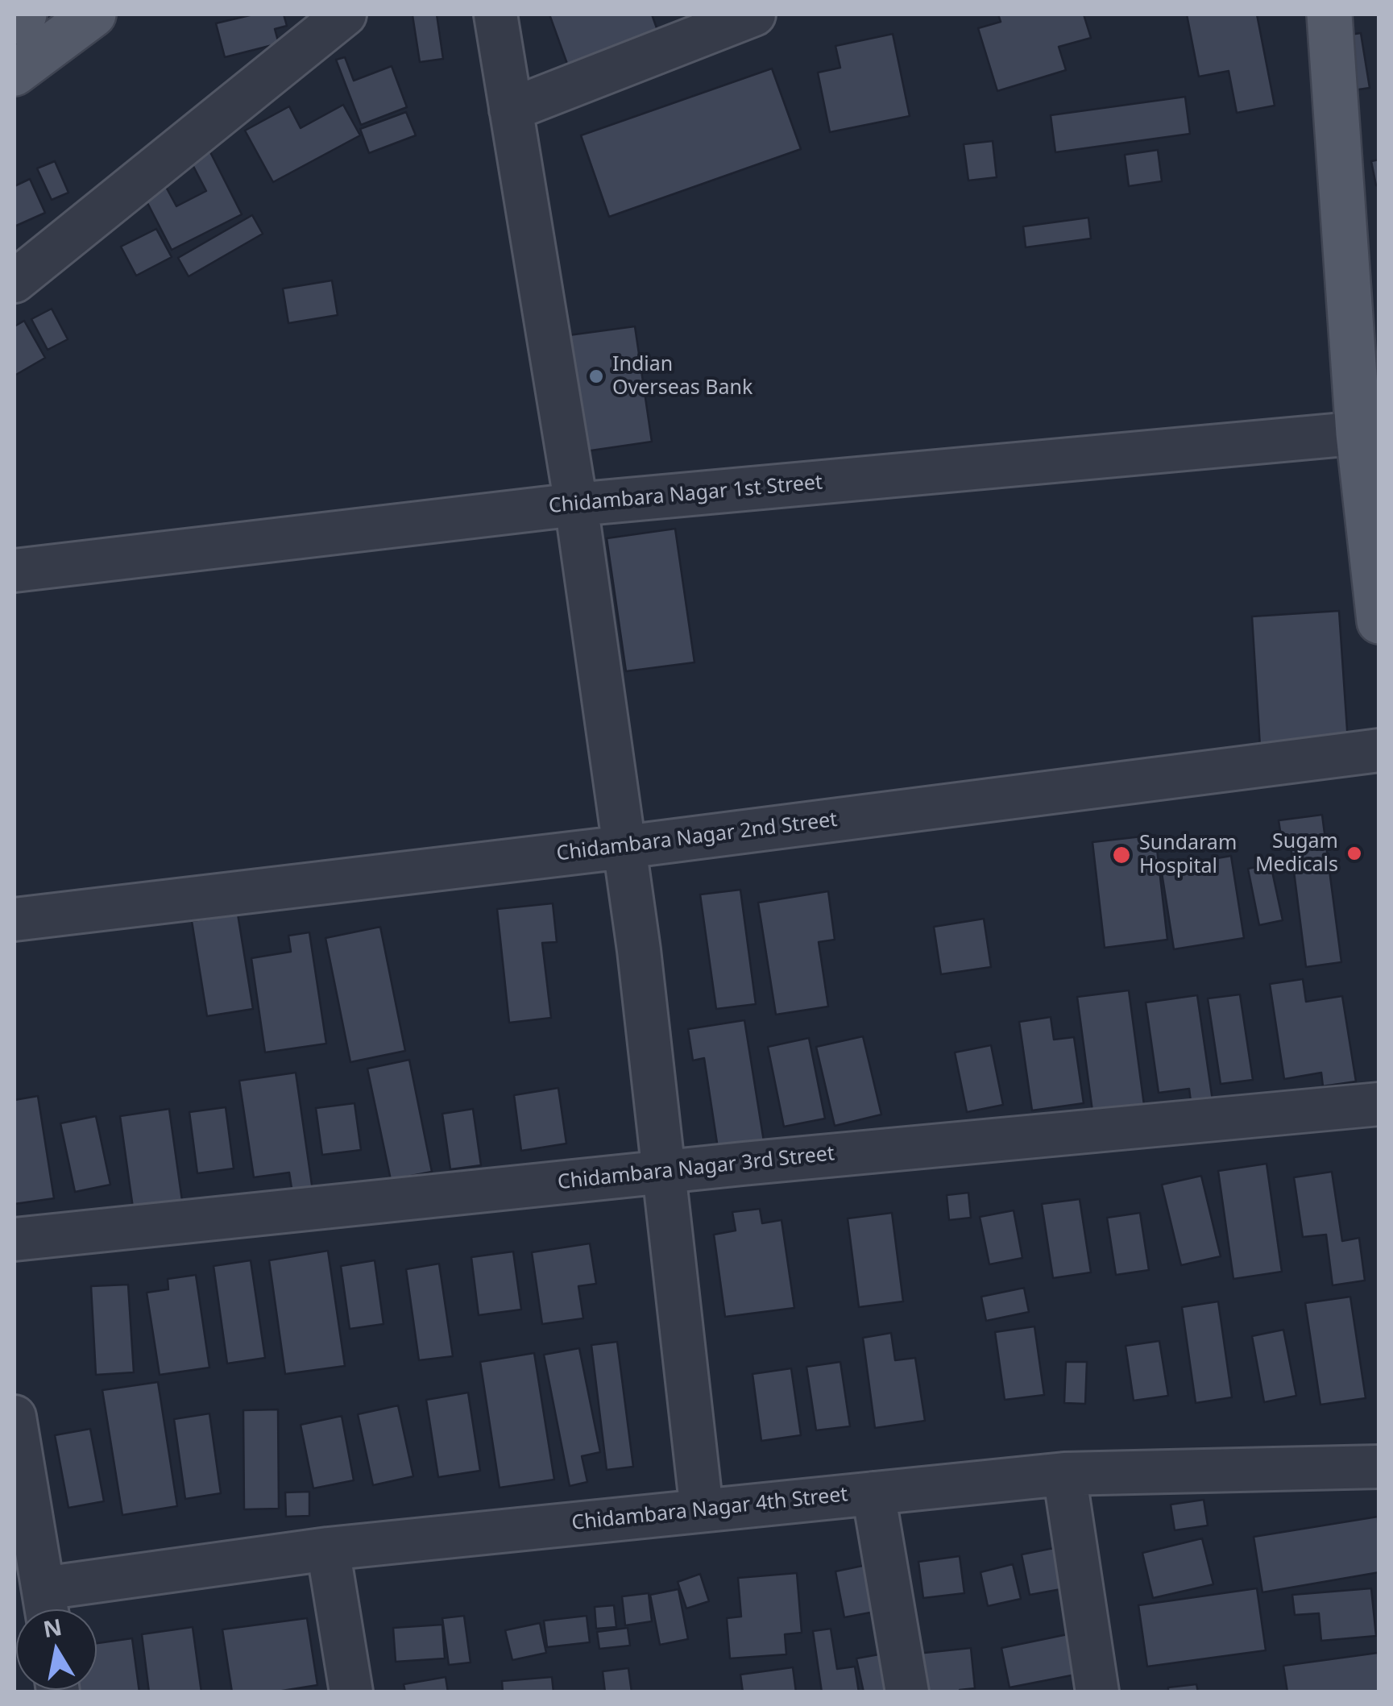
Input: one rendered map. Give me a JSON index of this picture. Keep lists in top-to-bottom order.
{
  "streets": {
    "street": [
      "Chidambara Nagar 1st Street",
      "Chidambara Nagar 2nd Street",
      "Chidambara Nagar 3rd Street",
      "Chidambara Nagar 4th Street"
    ]
  },
  "places": ["Indian Overseas Bank", "Sugam Medicals", "Sundaram Hospital"],
  "north": "top"
}
